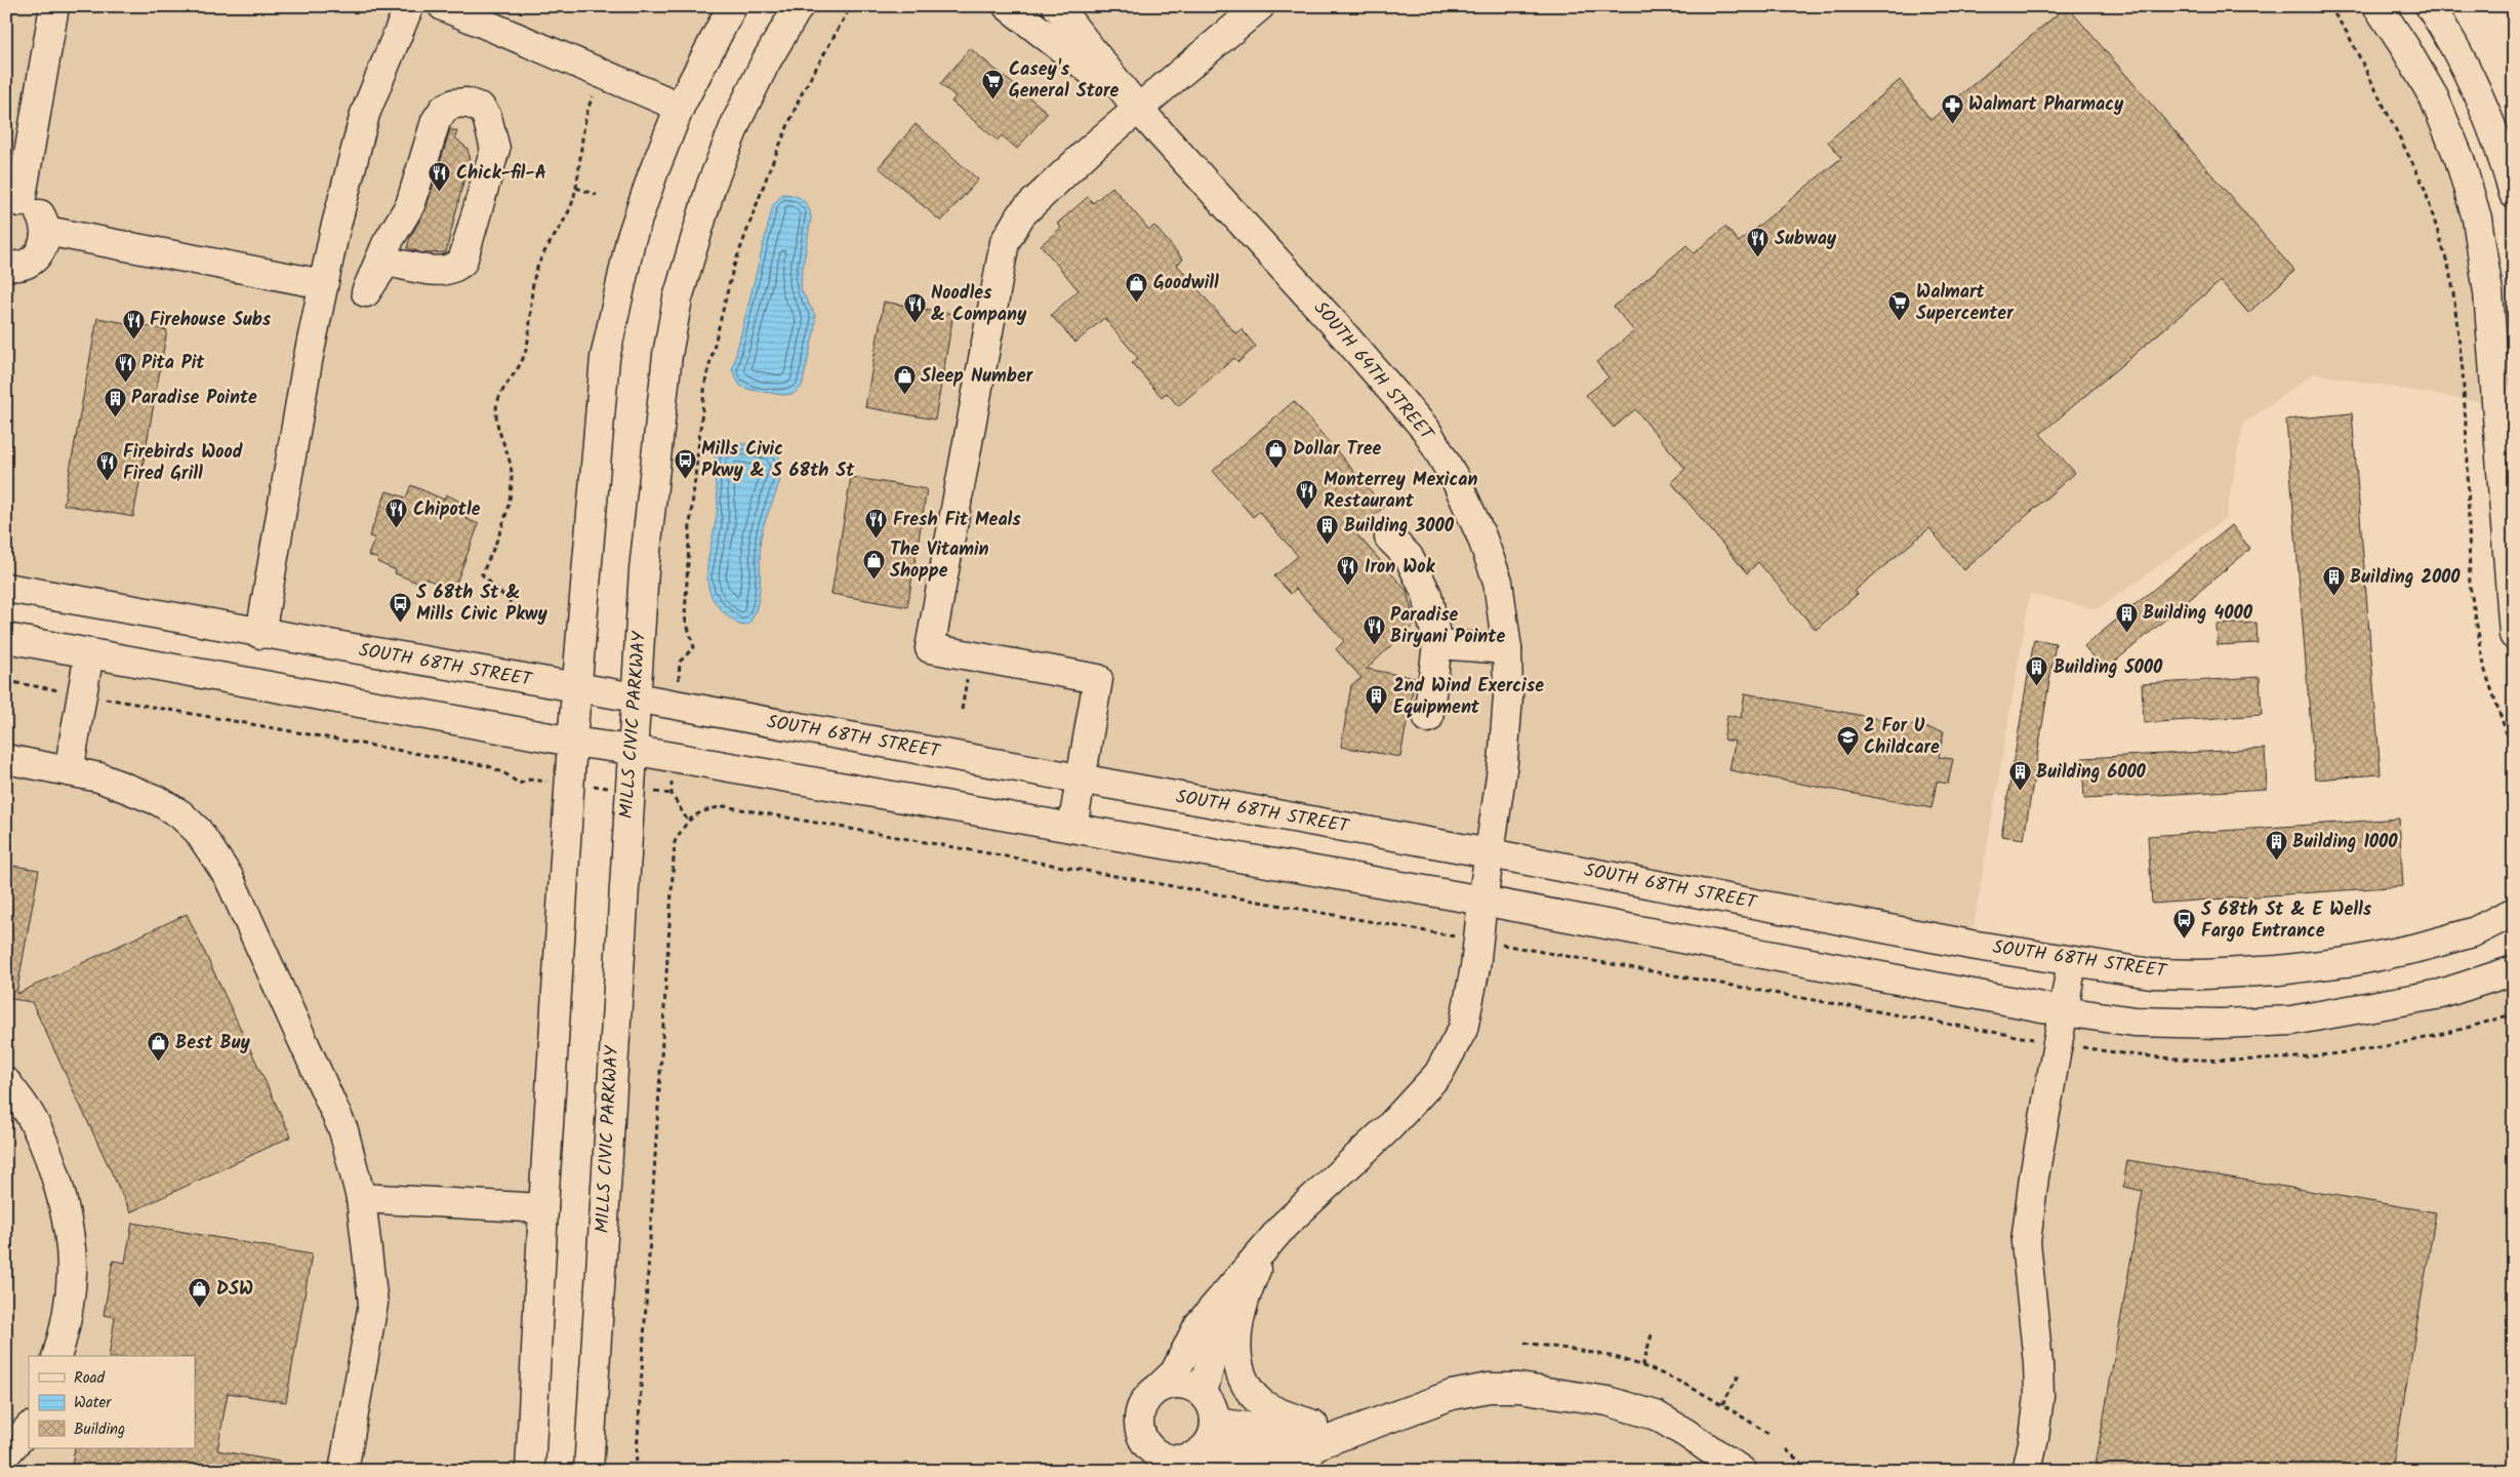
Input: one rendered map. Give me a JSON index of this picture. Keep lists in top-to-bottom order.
{
  "streets": {
    "street": ["SOUTH 64TH STREET", "SOUTH 68TH STREET", "MILLS CIVIC PARKWAY"]
  },
  "crossings": [
    ["SOUTH 64TH STREET", "SOUTH 68TH STREET"],
    ["SOUTH 68TH STREET", "MILLS CIVIC PARKWAY"]
  ],
  "places": {
    "supermarket": ["Casey's General Store", "Walmart Supercenter"],
    "pharmacy": ["Walmart Pharmacy"],
    "restaurant": [
      "Chick-fil-A",
      "Subway",
      "Noodles & Company",
      "Firehouse Subs",
      "Pita Pit",
      "Firebirds Wood Fired Grill",
      "Monterrey Mexican Restaurant",
      "Chipotle",
      "Fresh Fit Meals",
      "Iron Wok",
      "Paradise Biryani Pointe"
    ],
    "shop": [
      "Goodwill",
      "Sleep Number",
      "Dollar Tree",
      "The Vitamin Shoppe",
      "Best Buy",
      "DSW"
    ],
    "building": [
      "Paradise Pointe",
      "Building 3000",
      "Building 2000",
      "Building 4000",
      "Building 5000",
      "2nd Wind Exercise Equipment",
      "Building 6000",
      "Building 1000"
    ],
    "bus stop": ["Mills Civic Pkwy & S 68th St", "S 68th St & Mills Civic Pkwy", "S 68th St & E Wells Fargo Entrance"],
    "school or university": ["2 For U Childcare"]
  },
  "legend": ["Road", "Water", "Building"]
}
